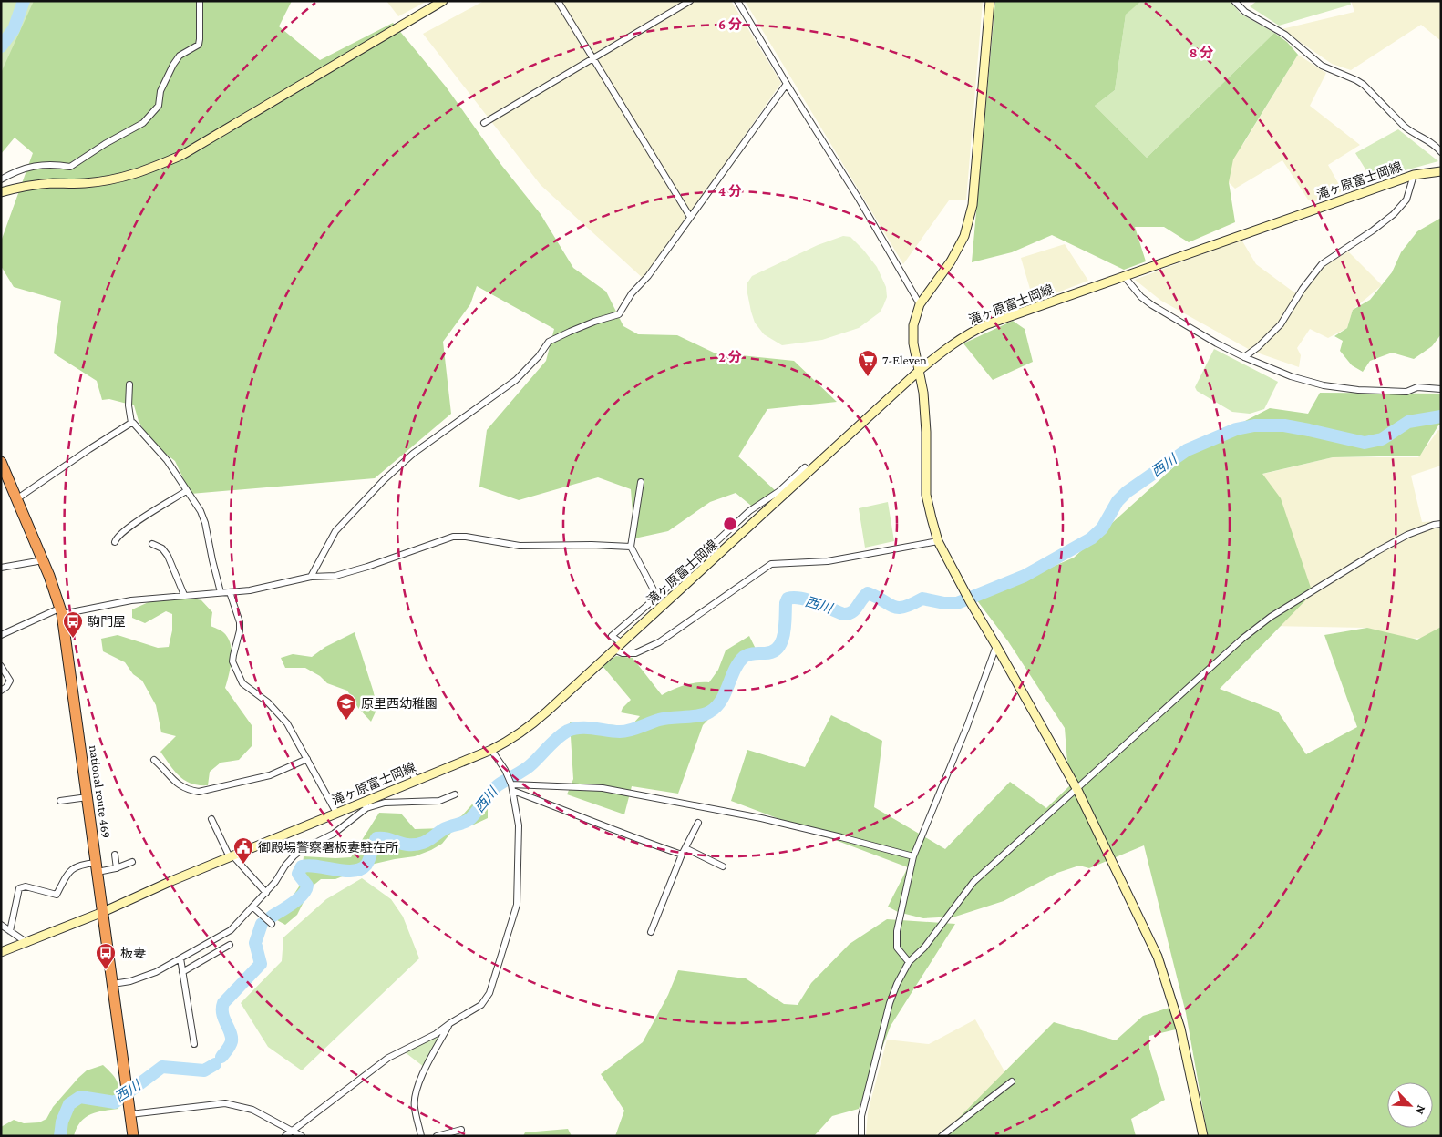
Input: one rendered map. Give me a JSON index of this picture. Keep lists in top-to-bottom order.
{
  "streets": {
    "highway": ["national route 469"],
    "street": ["滝ヶ原富士岡線"]
  },
  "crossings": [
    ["滝ヶ原富士岡線", "national route 469"]
  ],
  "water": ["西川"],
  "places": {
    "supermarket": ["7-Eleven"],
    "bus stop": ["駒門屋", "板妻"],
    "school or university": ["原里西幼稚園"],
    "public building": ["御殿場警察署板妻駐在所"]
  },
  "north": "bottom right",
  "rings": [
    "6 分",
    "8 分",
    "4 分",
    "2 分"
  ]
}
